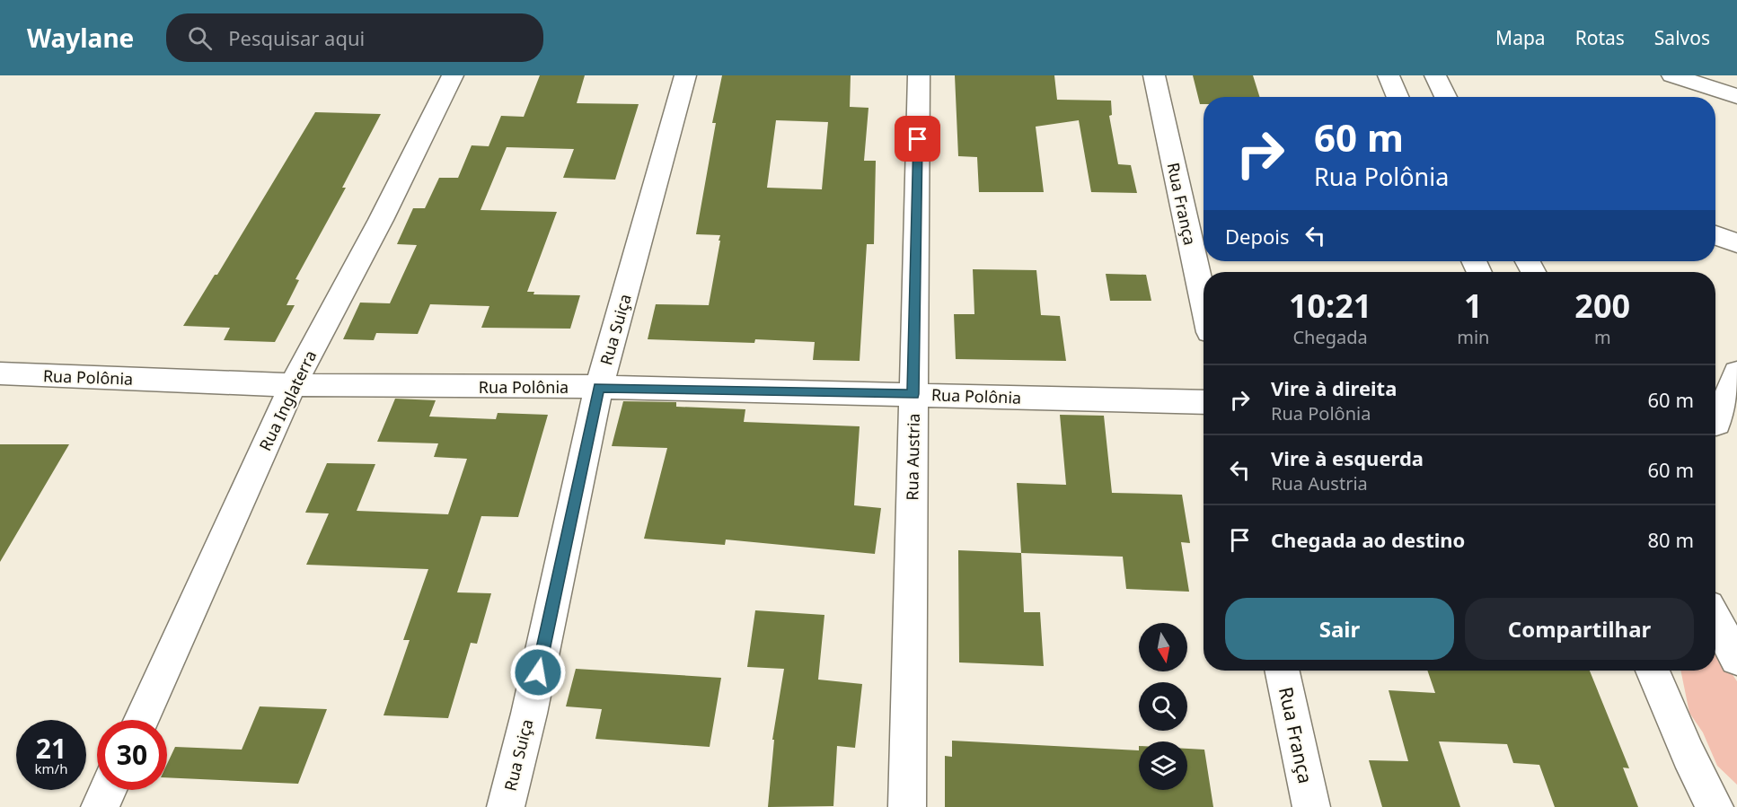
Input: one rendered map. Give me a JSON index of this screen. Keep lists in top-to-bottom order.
{
  "streets": {
    "street": [
      "Rua França",
      "Rua Suiça",
      "Rua Polônia",
      "Rua Inglaterra",
      "Rua Austria"
    ]
  },
  "crossings": [
    ["Rua Suiça", "Rua Polônia"],
    ["Rua Polônia", "Rua Inglaterra"],
    ["Rua Polônia", "Rua Austria"]
  ],
  "north": "bottom",
  "page": {
    "header": "Waylane",
    "search": "Pesquisar aqui",
    "nav": ["Mapa", "Rotas", "Salvos"],
    "turn": ["60 m", "Rua Polônia"],
    "then": "Depois",
    "eta": [
      "10:21",
      "Chegada",
      "1",
      "min",
      "200",
      "m"
    ],
    "list": [
      {
        "name": "Vire à direita",
        "note": "Rua Polônia",
        "value": "60 m"
      },
      {
        "name": "Vire à esquerda",
        "note": "Rua Austria",
        "value": "60 m"
      },
      {
        "name": "Chegada ao destino",
        "value": "80 m"
      }
    ],
    "buttons": ["Sair", "Compartilhar"],
    "speed": "21 km/h",
    "limit": "30"
  }
}
